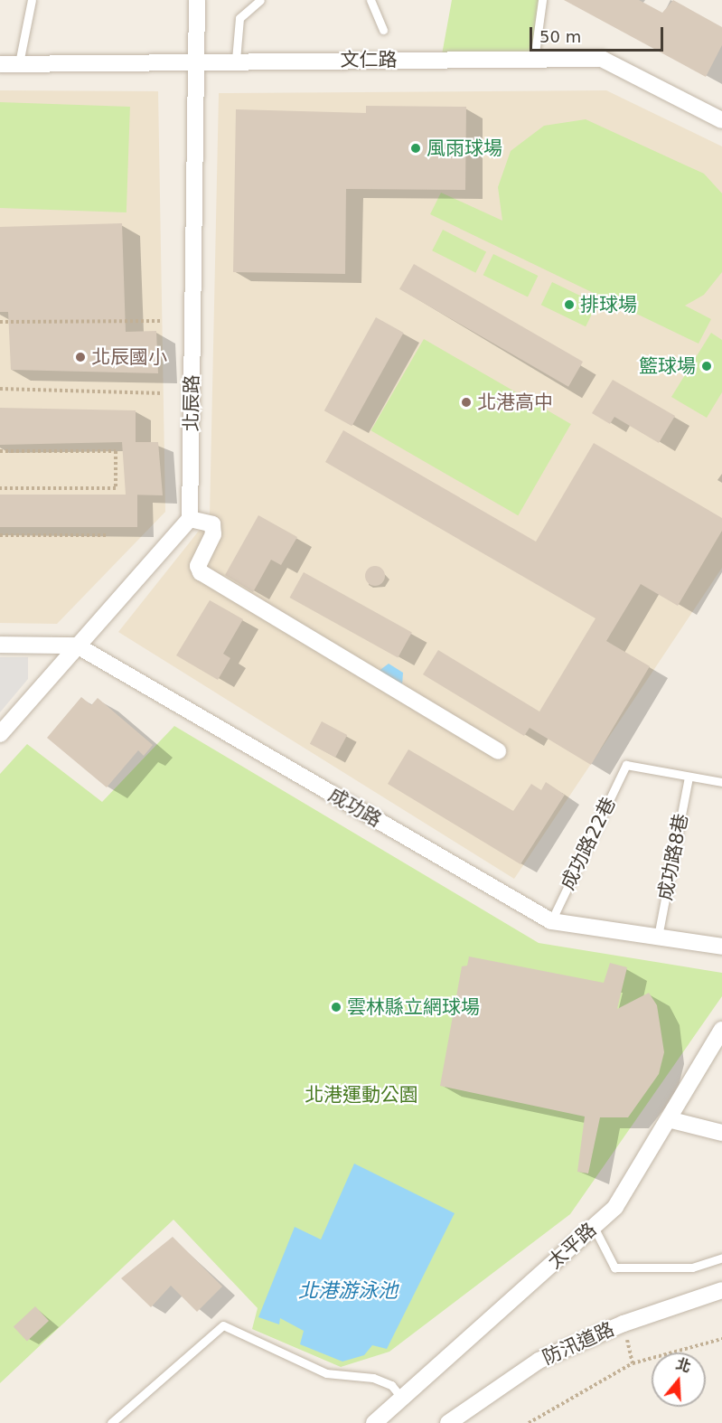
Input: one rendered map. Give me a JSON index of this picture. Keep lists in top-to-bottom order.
{
  "streets": {
    "street": [
      "文仁路",
      "北辰路",
      "成功路",
      "太平路",
      "防汛道路"
    ],
    "lane": ["成功路22巷", "成功路8巷"]
  },
  "crossings": [
    ["文仁路", "北辰路"],
    ["成功路", "成功路22巷"],
    ["成功路", "成功路8巷"],
    ["成功路22巷", "成功路8巷"]
  ],
  "water": ["北港游泳池"],
  "parks": ["北港運動公園"],
  "places": [
    "風雨球場",
    "排球場",
    "北辰國小",
    "籃球場",
    "北港高中",
    "雲林縣立網球場"
  ],
  "scale_bar": "50 m",
  "north": "top"
}
